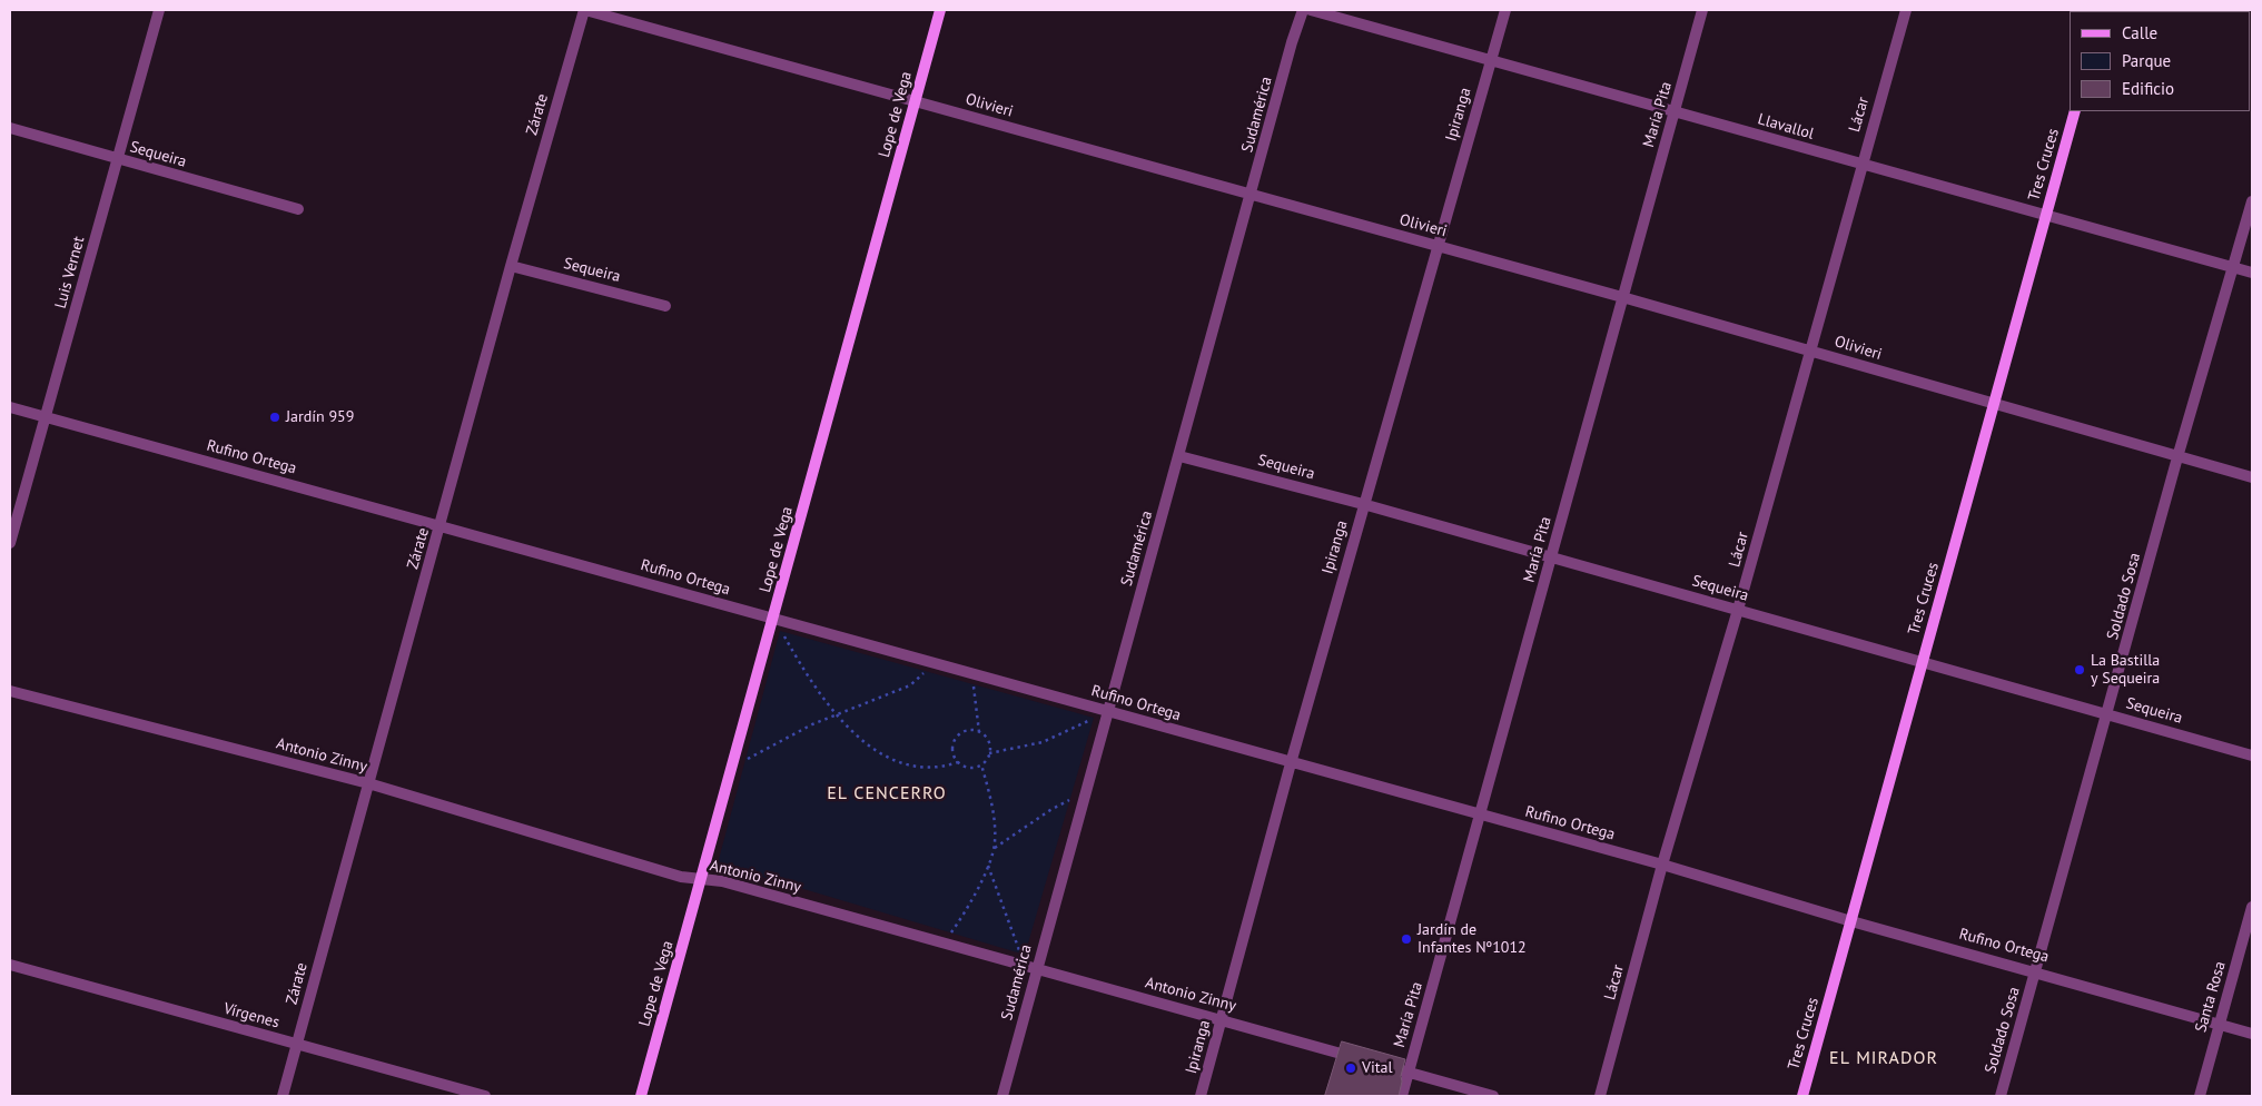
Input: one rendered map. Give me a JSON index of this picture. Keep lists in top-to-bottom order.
{
  "streets": {
    "street": [
      "Olivieri",
      "Zárate",
      "Lope de Vega",
      "Sudamérica",
      "Ipiranga",
      "María Pita",
      "Lácar",
      "Llavallol",
      "Sequeira",
      "Tres Cruces",
      "Luis Vernet",
      "Rufino Ortega",
      "Soldado Sosa",
      "Antonio Zinny",
      "Santa Rosa",
      "Vírgenes"
    ]
  },
  "crossings": [
    ["Olivieri", "Zárate"],
    ["Olivieri", "Lope de Vega"],
    ["Olivieri", "Sudamérica"],
    ["Olivieri", "Ipiranga"],
    ["Olivieri", "María Pita"],
    ["Olivieri", "Lácar"],
    ["Olivieri", "Tres Cruces"],
    ["Olivieri", "Soldado Sosa"],
    ["Zárate", "Sequeira"],
    ["Zárate", "Rufino Ortega"],
    ["Zárate", "Antonio Zinny"],
    ["Zárate", "Vírgenes"],
    ["Lope de Vega", "Rufino Ortega"],
    ["Lope de Vega", "Antonio Zinny"],
    ["Sudamérica", "Sequeira"],
    ["Sudamérica", "Rufino Ortega"],
    ["Sudamérica", "Antonio Zinny"],
    ["Ipiranga", "Llavallol"],
    ["Ipiranga", "Sequeira"],
    ["Ipiranga", "Rufino Ortega"],
    ["Ipiranga", "Antonio Zinny"],
    ["María Pita", "Llavallol"],
    ["María Pita", "Sequeira"],
    ["María Pita", "Rufino Ortega"],
    ["María Pita", "Antonio Zinny"],
    ["Lácar", "Llavallol"],
    ["Lácar", "Sequeira"],
    ["Lácar", "Rufino Ortega"],
    ["Llavallol", "Tres Cruces"],
    ["Llavallol", "Soldado Sosa"],
    ["Sequeira", "Tres Cruces"],
    ["Sequeira", "Luis Vernet"],
    ["Sequeira", "Soldado Sosa"],
    ["Tres Cruces", "Rufino Ortega"],
    ["Luis Vernet", "Rufino Ortega"],
    ["Rufino Ortega", "Soldado Sosa"],
    ["Rufino Ortega", "Santa Rosa"]
  ],
  "districts": ["EL CENCERRO", "EL MIRADOR"],
  "places": [
    "Jardín 959",
    "La Bastilla y Sequeira",
    "Jardín de Infantes Nº1012",
    "Vital"
  ],
  "legend": ["Calle", "Parque", "Edificio"]
}
